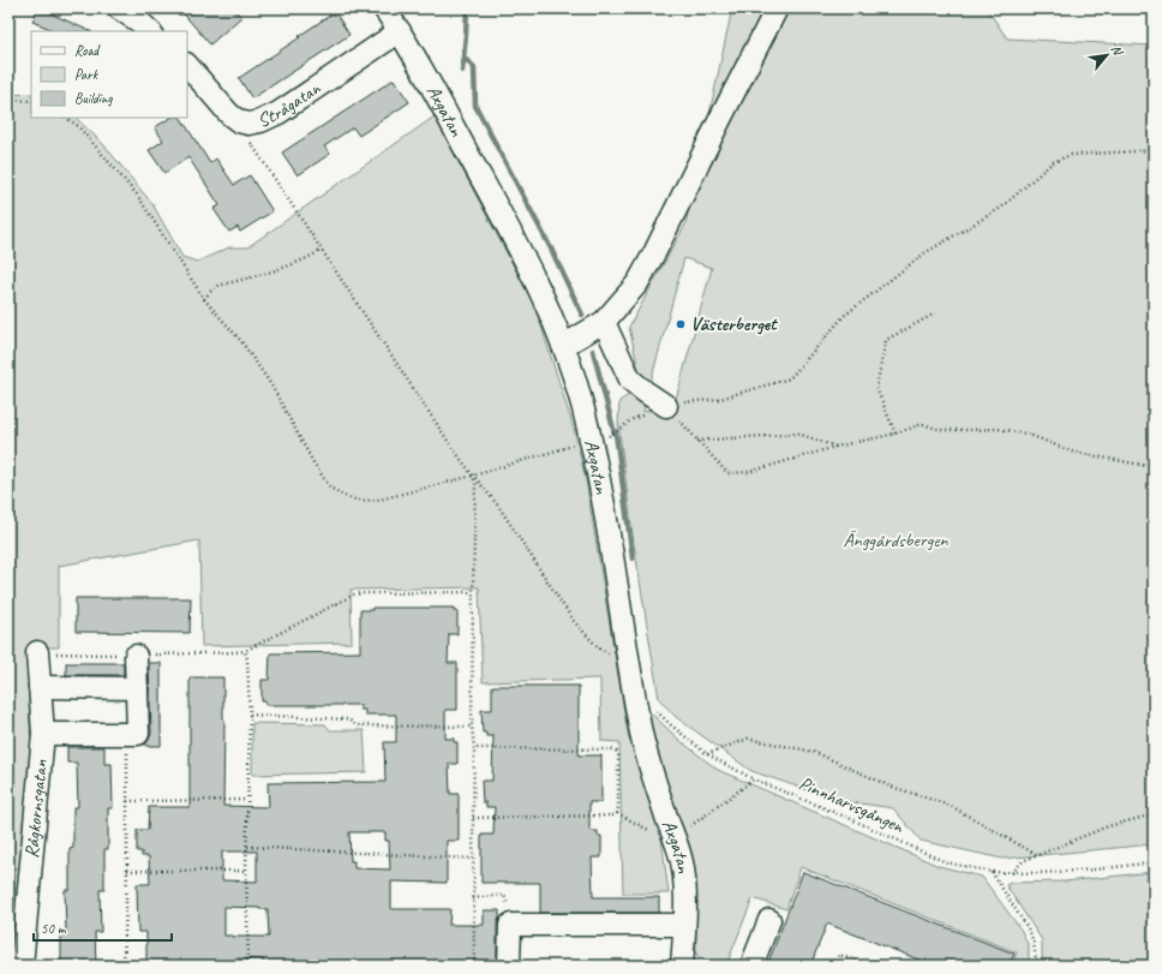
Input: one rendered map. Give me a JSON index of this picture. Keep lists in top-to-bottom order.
{
  "streets": {
    "street": ["Strågatan", "Axgatan", "Rågkornsgatan"],
    "path": ["Pinnharvsgången"]
  },
  "crossings": [
    ["Strågatan", "Axgatan"]
  ],
  "parks": ["Änggårdsbergen"],
  "places": ["Västerberget"],
  "legend": ["Road", "Park", "Building"],
  "scale_bar": "50 m",
  "north": "top right"
}
